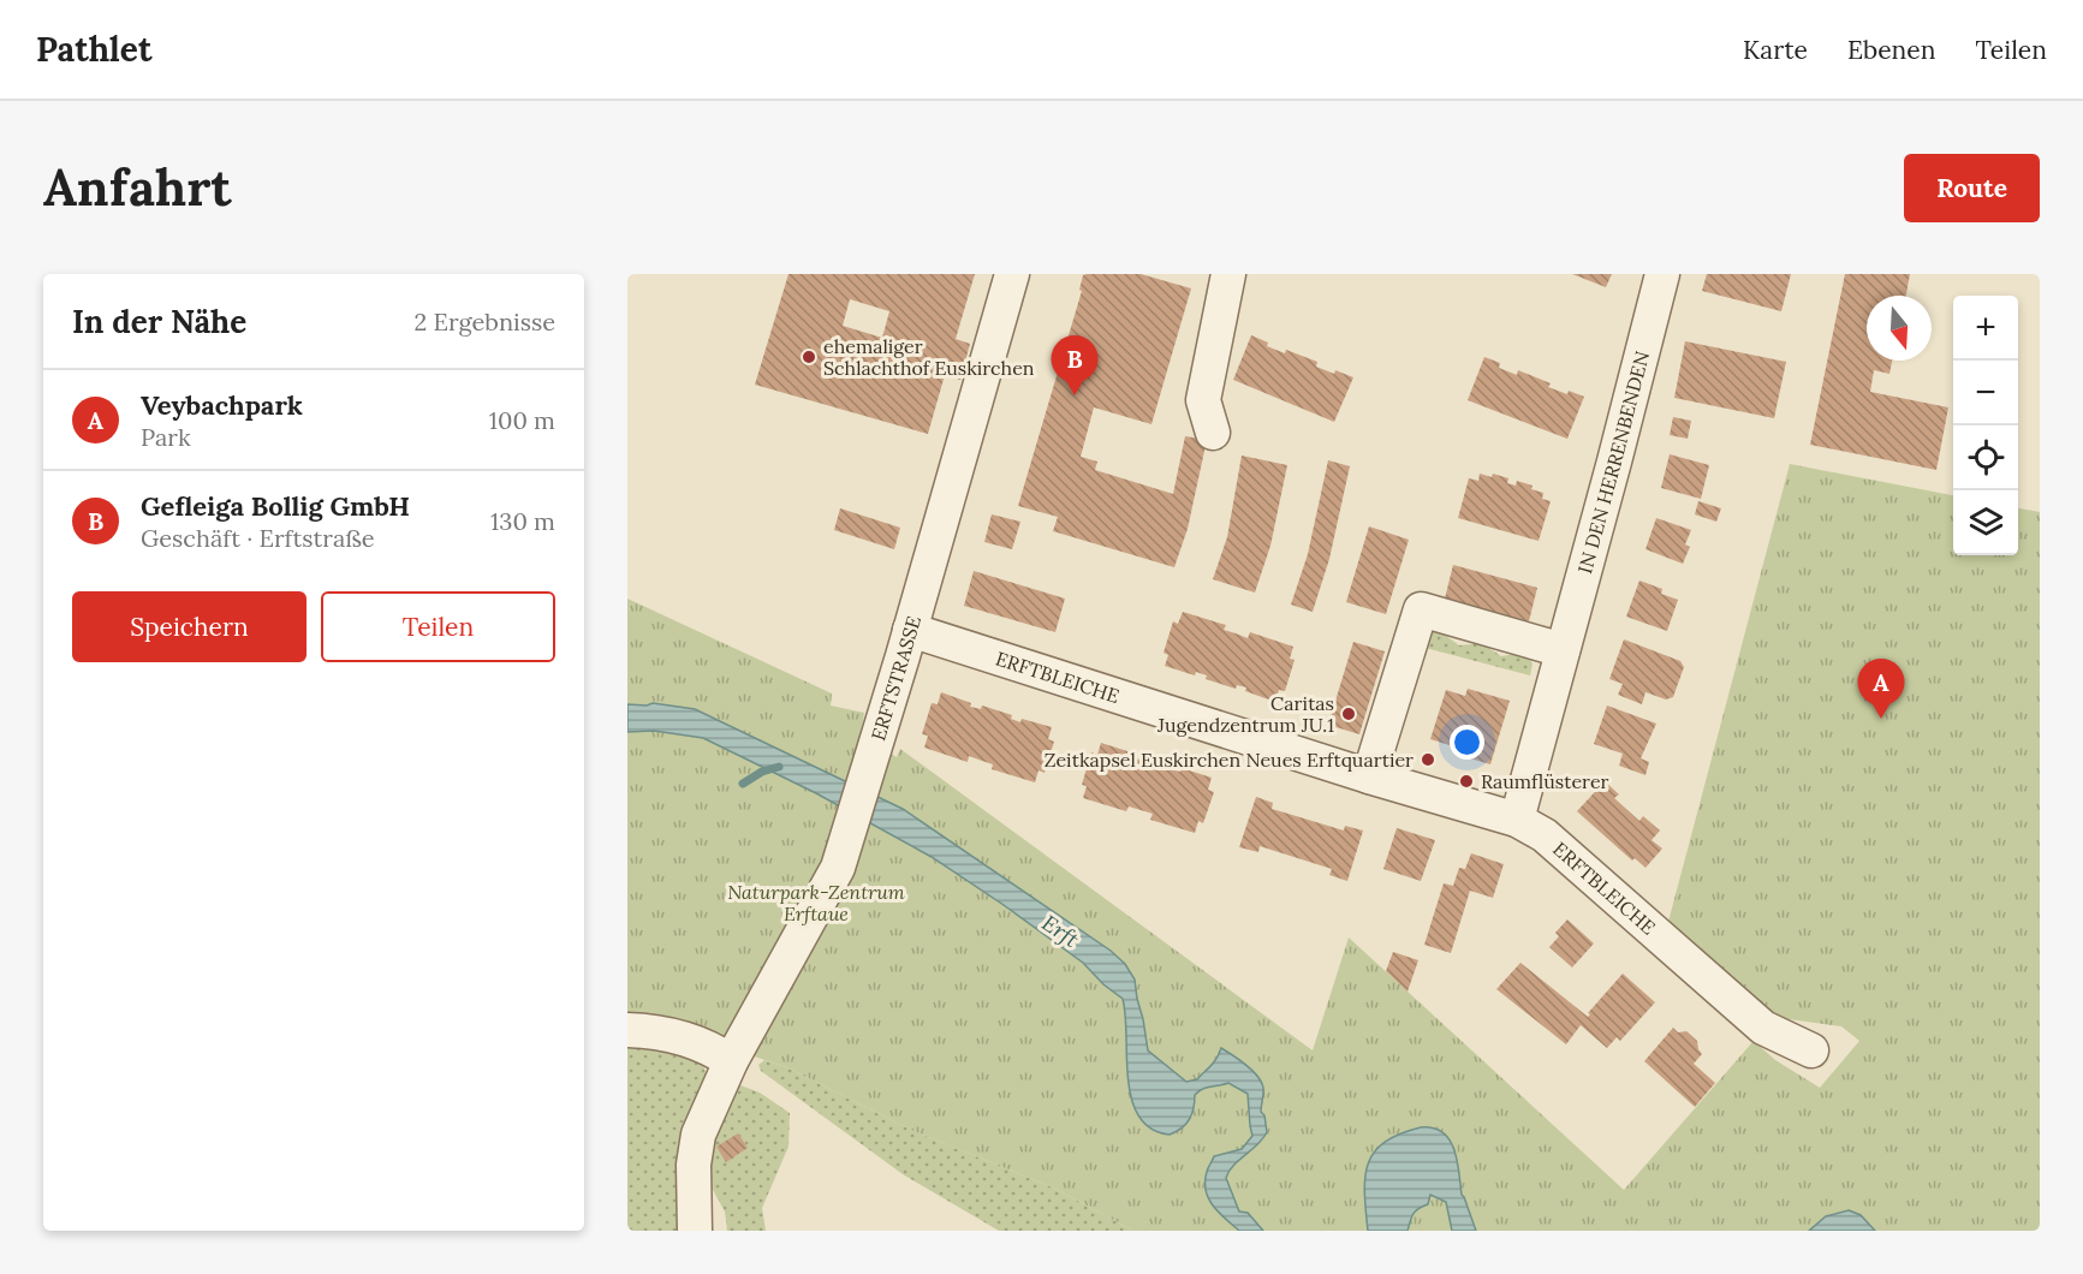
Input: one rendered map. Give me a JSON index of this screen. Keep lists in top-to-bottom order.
{
  "streets": {
    "street": ["IN DEN HERRENBENDEN", "ERFTSTRASSE", "ERFTBLEICHE"]
  },
  "crossings": [
    ["IN DEN HERRENBENDEN", "ERFTBLEICHE"],
    ["ERFTSTRASSE", "ERFTBLEICHE"]
  ],
  "water": ["Erft"],
  "parks": ["Naturpark-Zentrum Erftaue"],
  "places": [
    "ehemaliger Schlachthof Euskirchen",
    "Caritas Jugendzentrum JU.1",
    "Zeitkapsel Euskirchen Neues Erftquartier",
    "Raumflüsterer"
  ],
  "north": "bottom",
  "page": {
    "header": "Pathlet",
    "nav": ["Karte", "Ebenen", "Teilen"],
    "buttons": [
      "Route",
      ["Speichern", "Teilen"]
    ],
    "title": "Anfahrt",
    "heading": ["In der Nähe", "2 Ergebnisse"],
    "map_buttons": ["+", "−"],
    "pins": ["B", "A"],
    "list": [
      {
        "mark": "A",
        "name": "Veybachpark",
        "note": "Park",
        "value": "100 m"
      },
      {
        "mark": "B",
        "name": "Gefleiga Bollig GmbH",
        "note": "Geschäft · Erftstraße",
        "value": "130 m"
      }
    ]
  }
}
